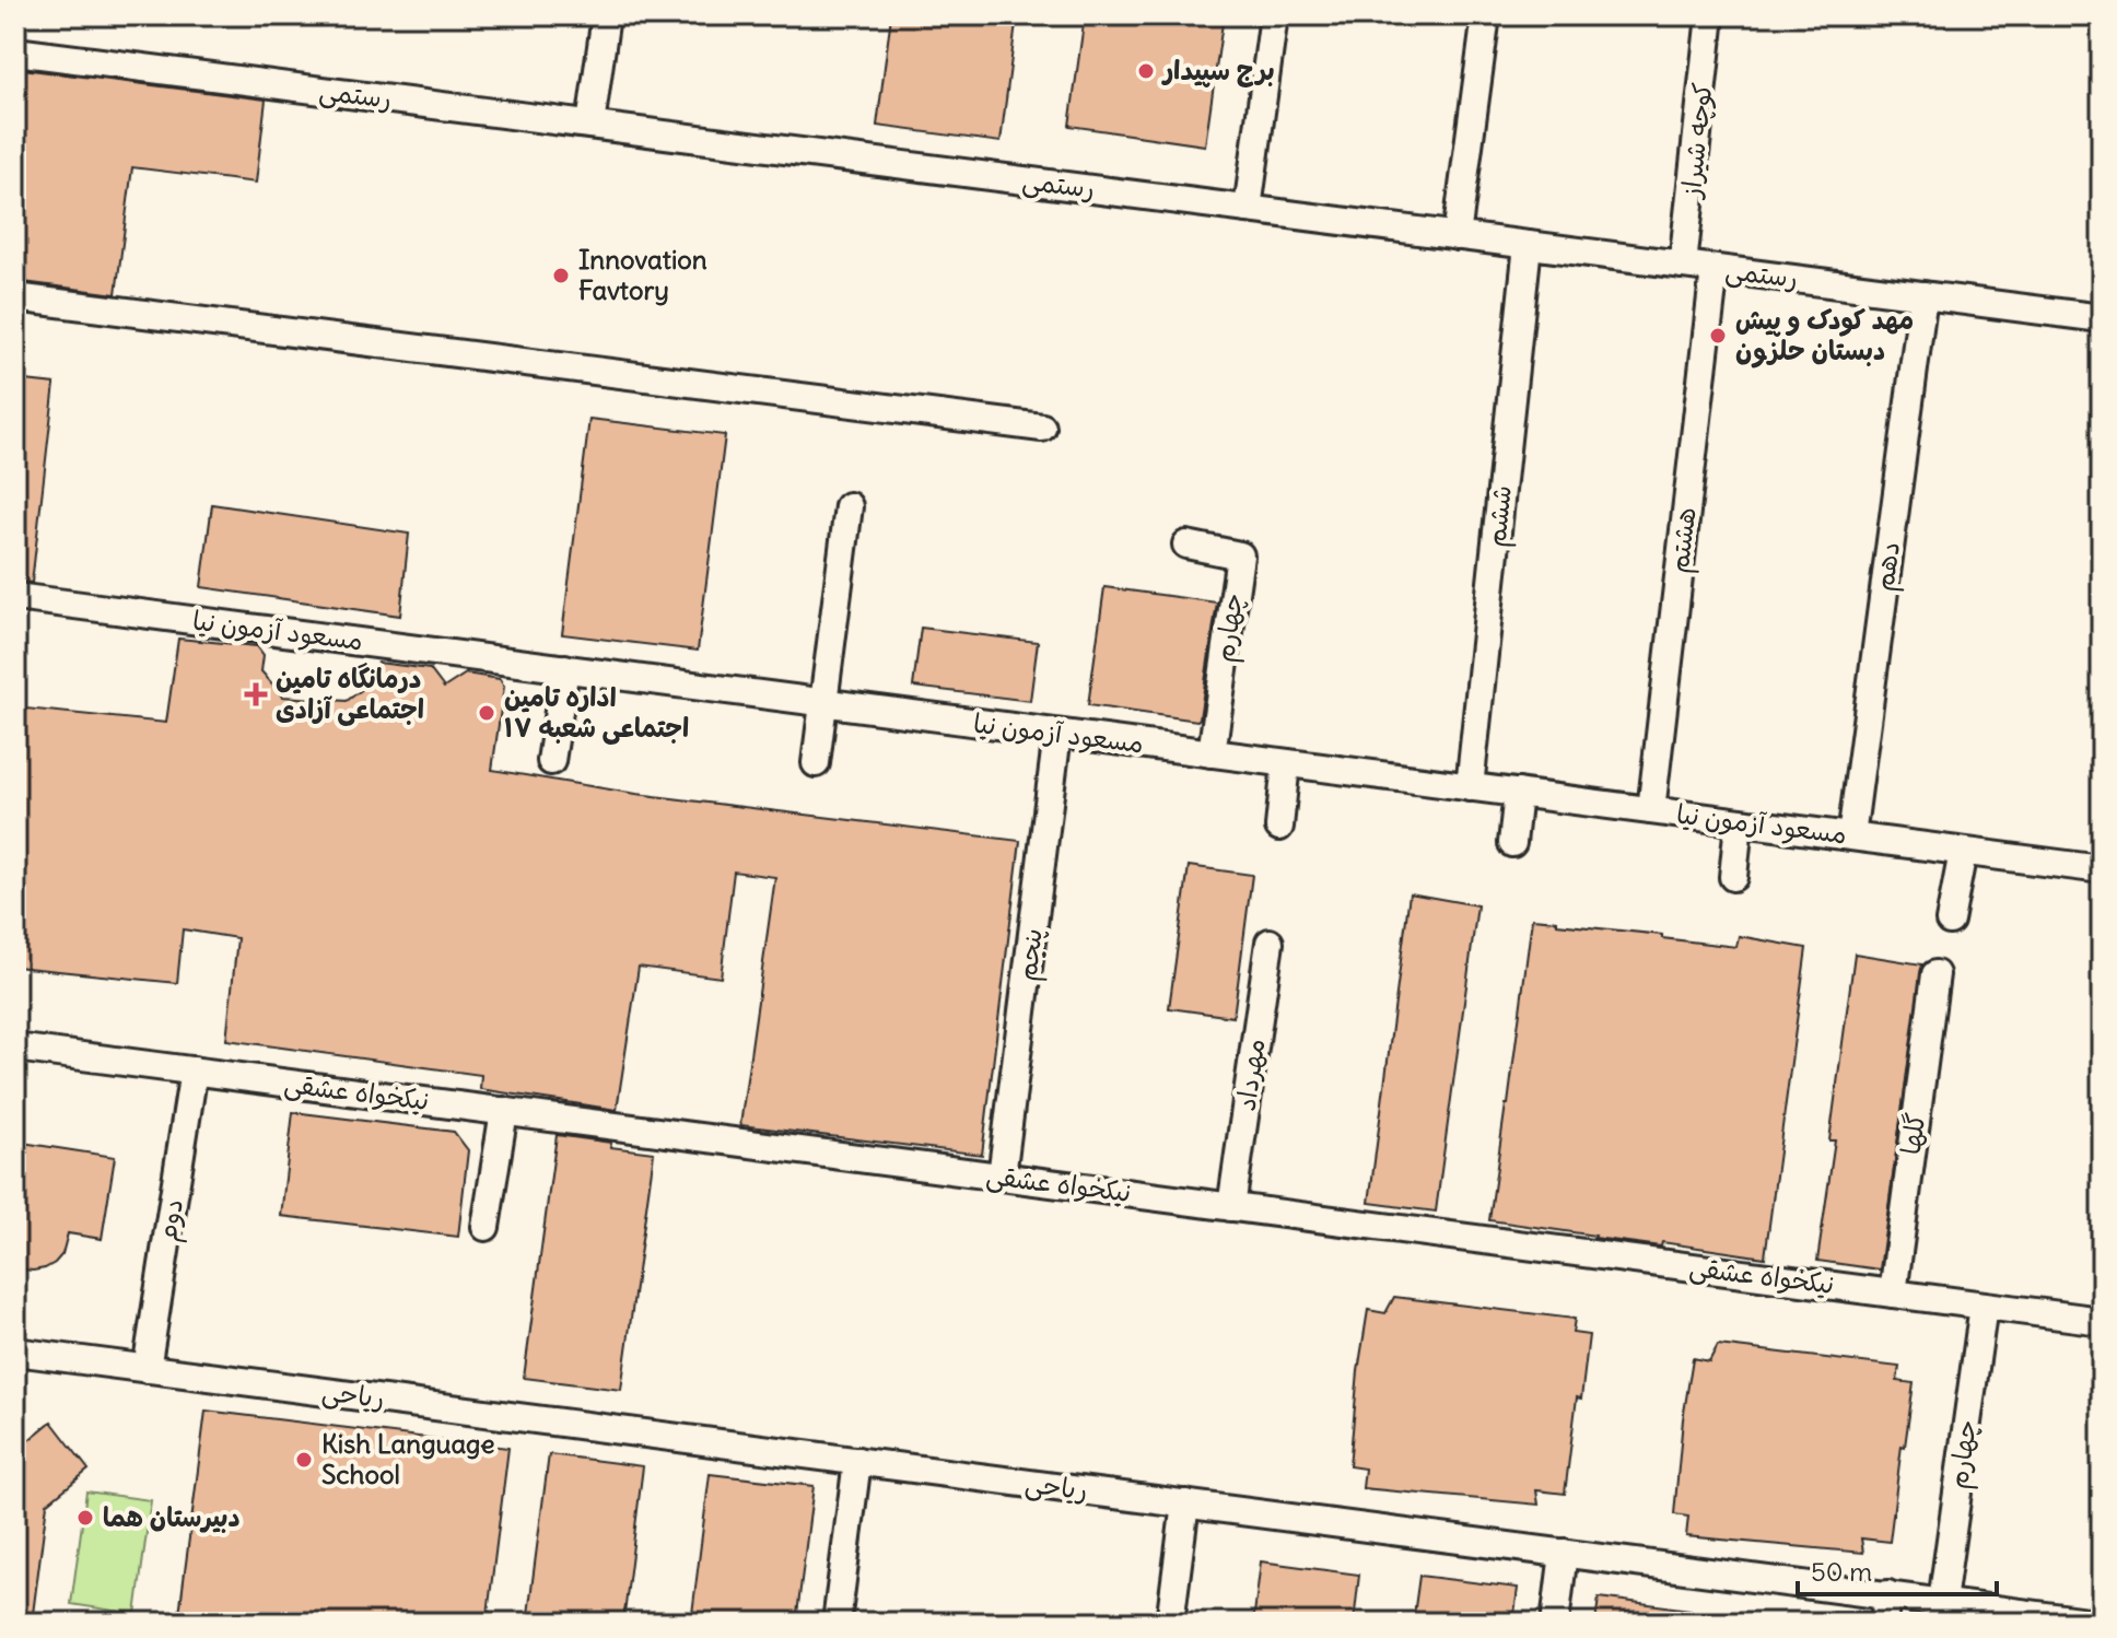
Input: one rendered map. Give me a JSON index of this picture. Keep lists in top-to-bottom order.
{
  "streets": {
    "street": [
      "رستمی",
      "کوچه شیراز",
      "ششم",
      "هشتم",
      "دهم",
      "چهارم",
      "مسعود آزمون نیا",
      "پنجم",
      "مهرداد",
      "نیکخواه عشقی",
      "گلها",
      "دوم",
      "ریاحی"
    ]
  },
  "crossings": [
    ["رستمی", "کوچه شیراز"],
    ["رستمی", "ششم"],
    ["رستمی", "هشتم"],
    ["رستمی", "دهم"],
    ["ششم", "مسعود آزمون نیا"],
    ["هشتم", "مسعود آزمون نیا"],
    ["دهم", "مسعود آزمون نیا"],
    ["چهارم", "مسعود آزمون نیا"],
    ["چهارم", "نیکخواه عشقی"],
    ["چهارم", "ریاحی"],
    ["مسعود آزمون نیا", "پنجم"],
    ["پنجم", "نیکخواه عشقی"],
    ["مهرداد", "نیکخواه عشقی"],
    ["نیکخواه عشقی", "گلها"],
    ["نیکخواه عشقی", "دوم"],
    ["دوم", "ریاحی"]
  ],
  "places": {
    "other": [
      "برج سپیدار",
      "Innovation Favtory",
      "مهد کودک و پیش دبستان حلزون",
      "اداره تامین اجتماعی شعبه ۱۷",
      "Kish Language School",
      "دبیرستان هما"
    ],
    "health": ["درمانگاه تامین اجتماعی آزادی"]
  },
  "scale_bar": "50 m"
}
